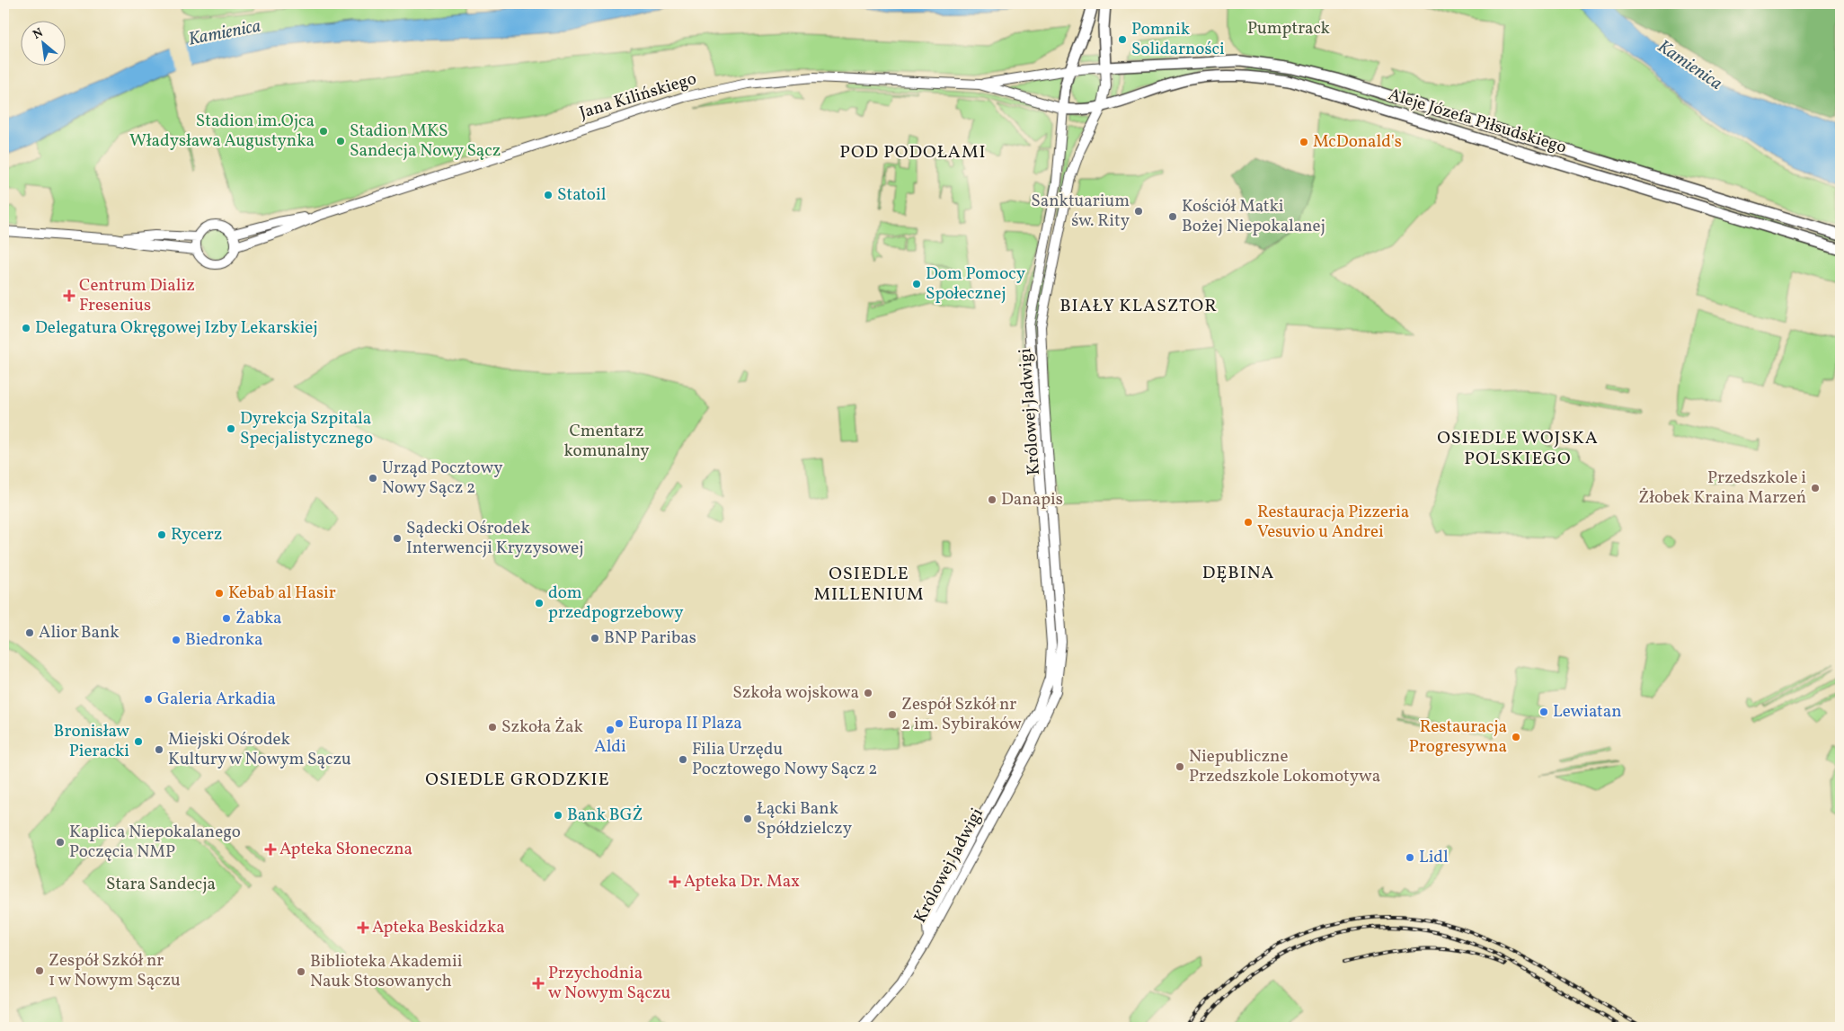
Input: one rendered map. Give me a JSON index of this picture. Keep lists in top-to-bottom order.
{
  "streets": {
    "main road": ["Jana Kilińskiego", "Aleje Józefa Piłsudskiego", "Królowej Jadwigi"]
  },
  "crossings": [
    ["Jana Kilińskiego", "Aleje Józefa Piłsudskiego"],
    ["Jana Kilińskiego", "Królowej Jadwigi"],
    ["Aleje Józefa Piłsudskiego", "Królowej Jadwigi"]
  ],
  "districts": [
    "POD PODOŁAMI",
    "BIAŁY KLASZTOR",
    "OSIEDLE WOJSKA POLSKIEGO",
    "DĘBINA",
    "OSIEDLE MILLENIUM",
    "OSIEDLE GRODZKIE"
  ],
  "water": ["Kamienica"],
  "parks": ["Pumptrack", "Cmentarz komunalny", "Stara Sandecja"],
  "places": {
    "other": [
      "Pomnik Solidarności",
      "Stadion im.Ojca Władysława Augustynka",
      "Stadion MKS Sandecja Nowy Sącz",
      "McDonald's",
      "Statoil",
      "Sanktuarium św. Rity",
      "Kościół Matki Bożej Niepokalanej",
      "Dom Pomocy Społecznej",
      "Delegatura Okręgowej Izby Lekarskiej",
      "Dyrekcja Szpitala Specjalistycznego",
      "Urząd Pocztowy Nowy Sącz 2",
      "Przedszkole i Żłobek Kraina Marzeń",
      "Danapis",
      "Restauracja Pizzeria Vesuvio u Andrei",
      "Rycerz",
      "Sądecki Ośrodek Interwencji Kryzysowej",
      "Kebab al Hasir",
      "dom przedpogrzebowy",
      "Żabka",
      "Alior Bank",
      "BNP Paribas",
      "Biedronka",
      "Szkoła wojskowa",
      "Galeria Arkadia",
      "Lewiatan",
      "Zespół Szkół nr 2 im. Sybiraków",
      "Europa II Plaza",
      "Szkoła Żak",
      "Aldi",
      "Restauracja Progresywna",
      "Bronisław Pieracki",
      "Miejski Ośrodek Kultury w Nowym Sączu",
      "Filia Urzędu Pocztowego Nowy Sącz 2",
      "Niepubliczne Przedszkole Lokomotywa",
      "Bank BGŻ",
      "Łącki Bank Spółdzielczy",
      "Kaplica Niepokalanego Poczęcia NMP",
      "Lidl",
      "Zespół Szkół nr 1 w Nowym Sączu",
      "Biblioteka Akademii Nauk Stosowanych"
    ],
    "health": [
      "Centrum Dializ Fresenius",
      "Apteka Słoneczna",
      "Apteka Dr. Max",
      "Apteka Beskidzka",
      "Przychodnia w Nowym Sączu"
    ]
  },
  "north": "top left"
}
